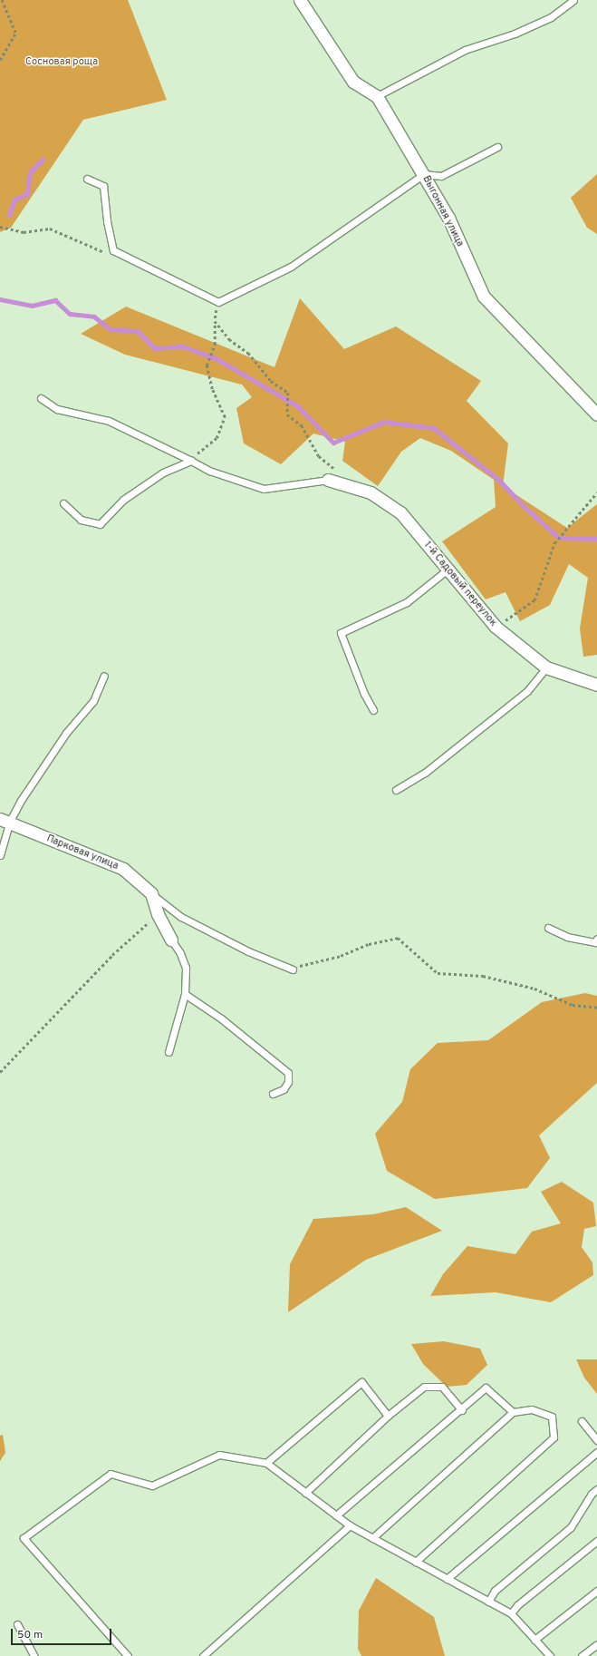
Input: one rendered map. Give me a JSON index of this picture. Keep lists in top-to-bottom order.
{
  "streets": {
    "street": ["Выгонная улица", "1-й Садовый переулок", "Парковая улица"]
  },
  "parks": ["Сосновая роща"],
  "scale_bar": "50 m"
}
